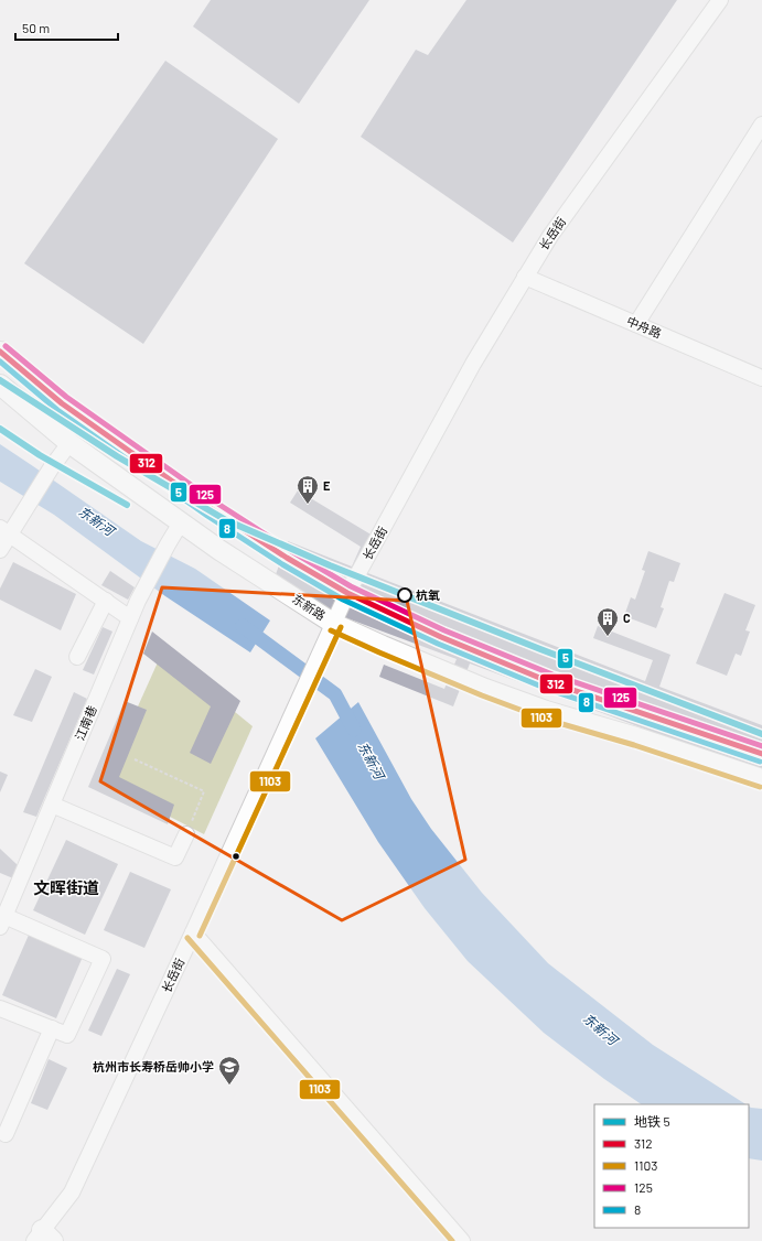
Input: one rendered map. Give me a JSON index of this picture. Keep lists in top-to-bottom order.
{
  "streets": {
    "main road": ["东新路"],
    "street": ["长岳街", "中舟路", "江南巷"]
  },
  "crossings": [
    ["长岳街", "中舟路"],
    ["长岳街", "东新路"],
    ["东新路", "江南巷"]
  ],
  "districts": ["文晖街道"],
  "water": ["东新河"],
  "places": {
    "building": ["E", "C"],
    "other": ["杭氧"],
    "school or university": ["杭州市长寿桥岳帅小学"]
  },
  "lines": [
    "transit line 125",
    "transit line 312",
    "transit line 8",
    "metro line 5",
    "transit line 1103"
  ],
  "legend": [
    "地铁 5",
    "312",
    "1103",
    "125",
    "8"
  ],
  "scale_bar": "50 m"
}
